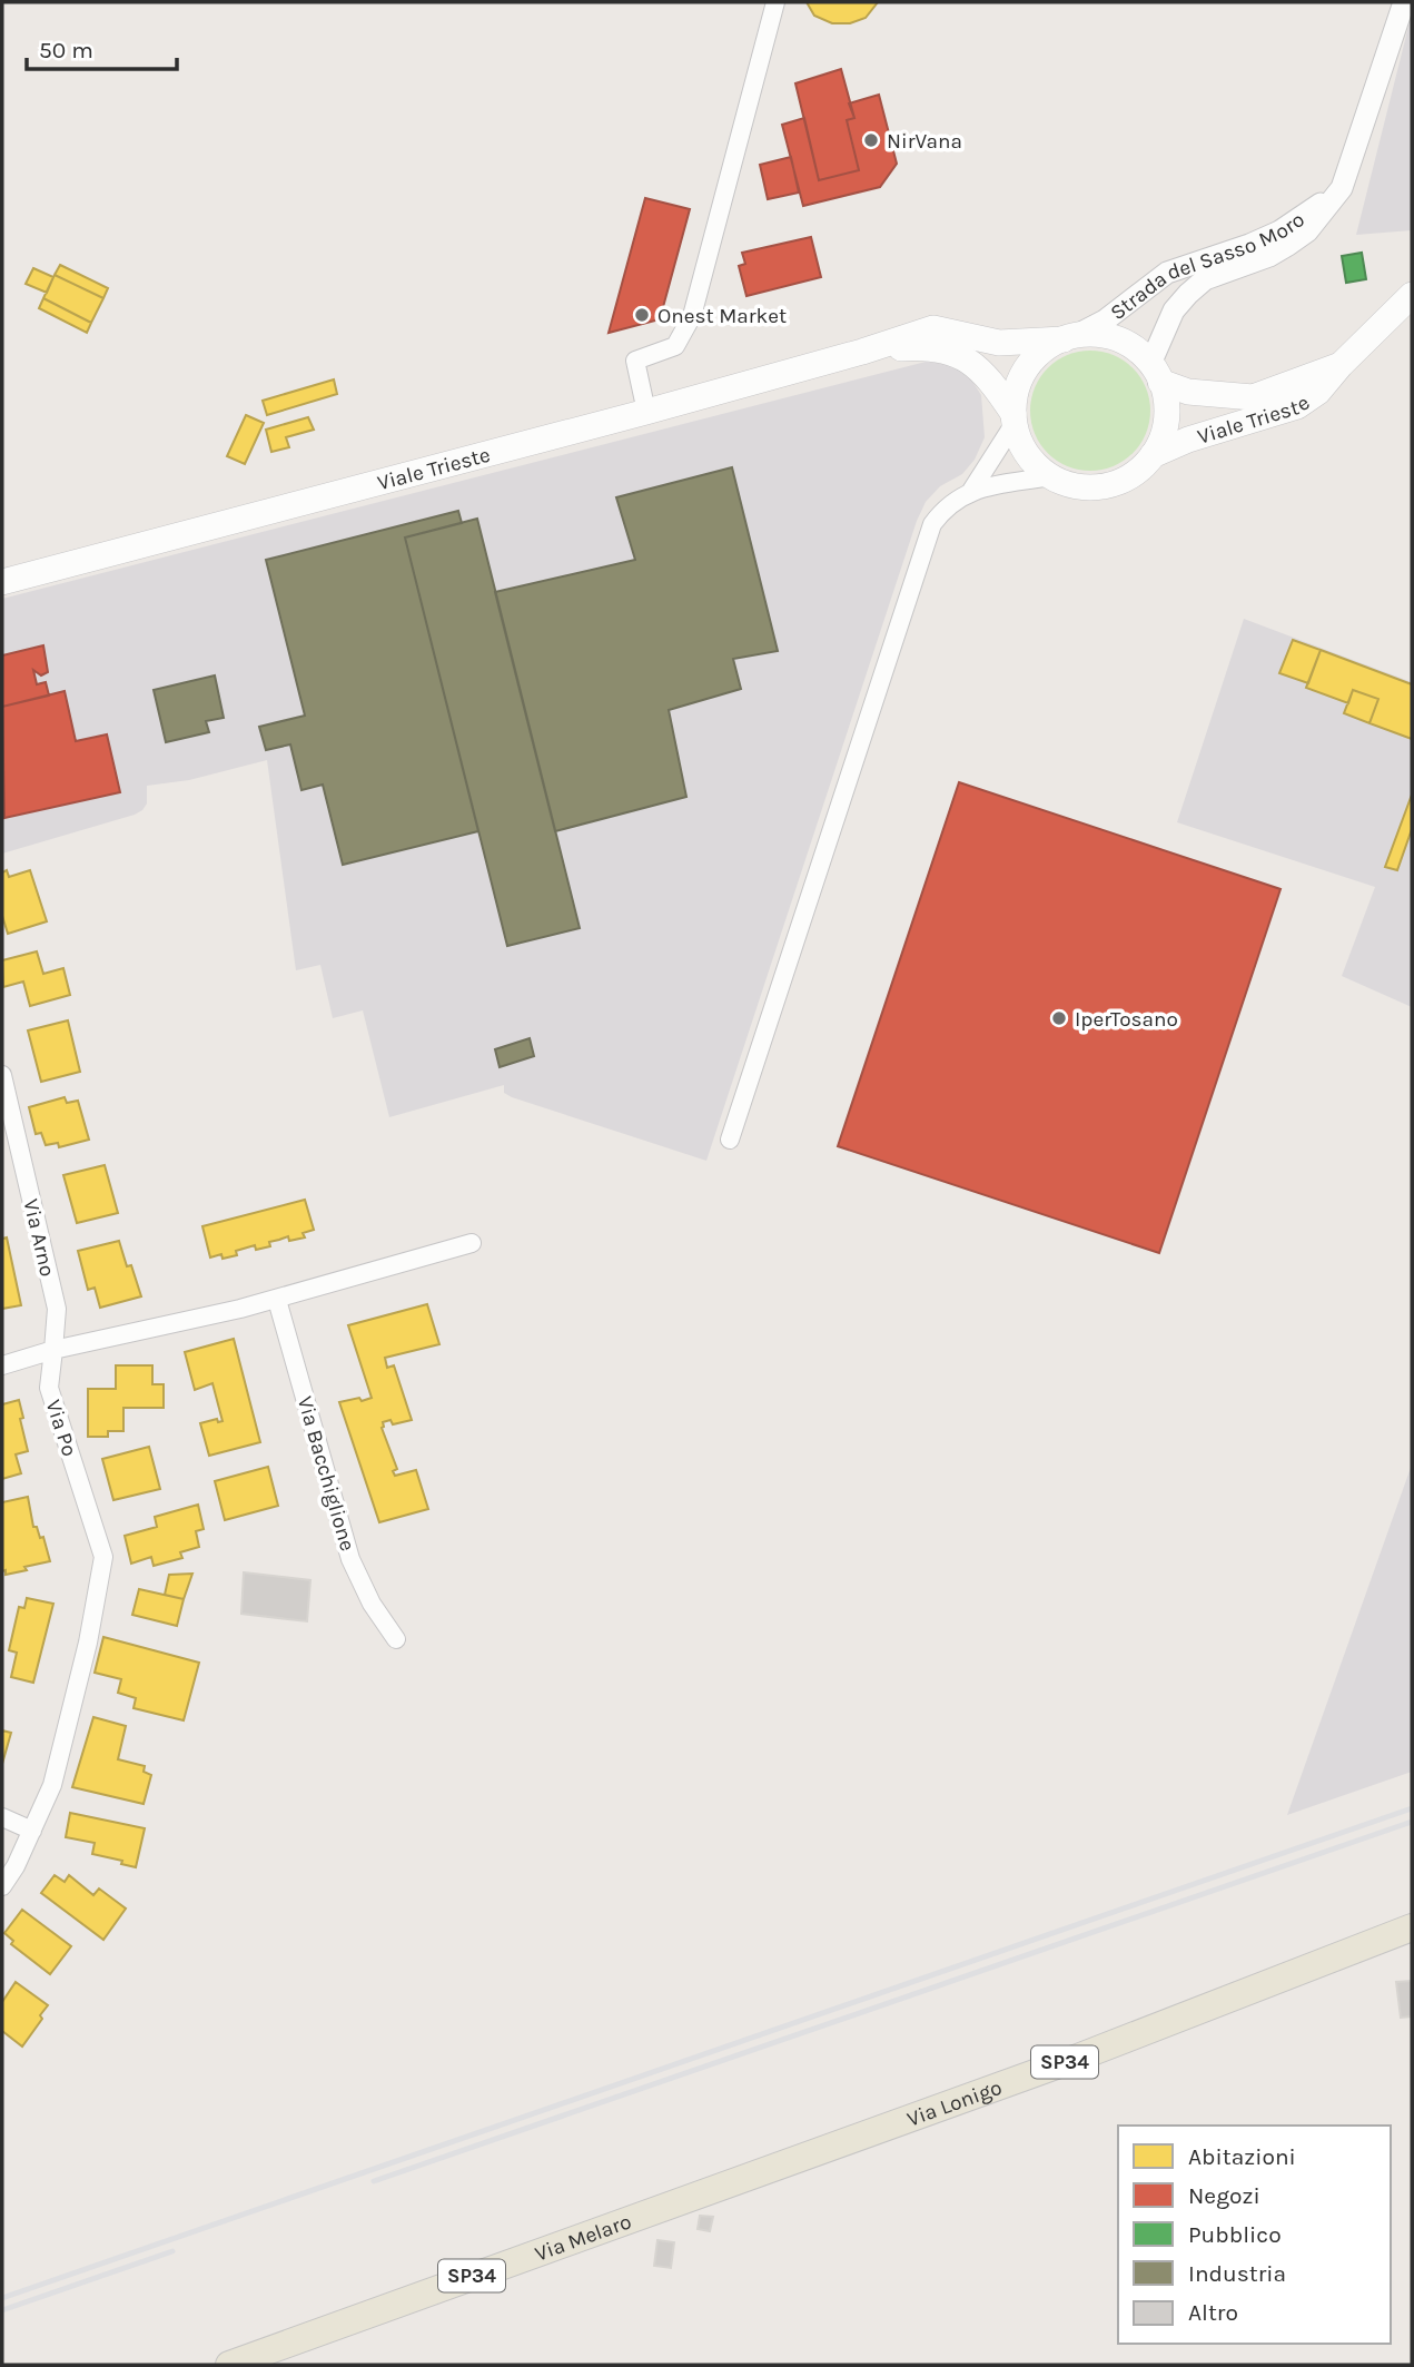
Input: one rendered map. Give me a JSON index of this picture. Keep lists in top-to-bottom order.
{
  "streets": {
    "main road": [
      "Viale Trieste",
      "SP34",
      "Via Lonigo",
      "Via Melaro"
    ],
    "street": [
      "Strada del Sasso Moro",
      "Via Arno",
      "Via Po",
      "Via Bacchiglione"
    ]
  },
  "crossings": [
    ["Strada del Sasso Moro", "Viale Trieste"],
    ["Via Arno", "Via Po"],
    ["Via Lonigo", "Via Melaro"]
  ],
  "places": ["NirVana", "Onest Market", "IperTosano"],
  "legend": [
    "Abitazioni",
    "Negozi",
    "Pubblico",
    "Industria",
    "Altro"
  ],
  "scale_bar": "50 m"
}
